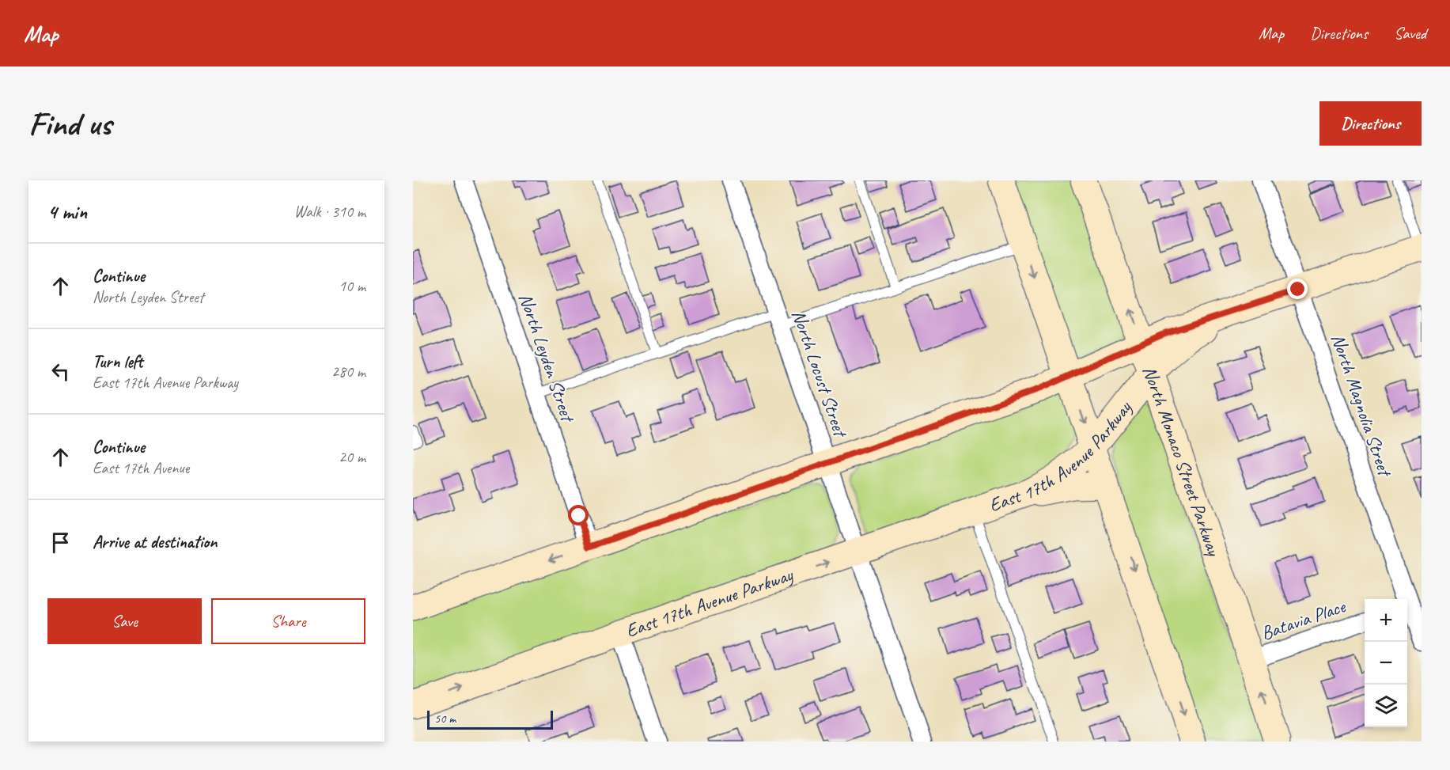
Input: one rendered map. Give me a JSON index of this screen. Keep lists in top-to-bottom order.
{
  "streets": {
    "main road": ["East 17th Avenue Parkway", "North Monaco Street Parkway"],
    "street": [
      "North Leyden Street",
      "North Locust Street",
      "North Magnolia Street",
      "Batavia Place"
    ]
  },
  "crossings": [
    ["North Locust Street", "East 17th Avenue Parkway"],
    ["East 17th Avenue Parkway", "North Monaco Street Parkway"],
    ["North Monaco Street Parkway", "Batavia Place"]
  ],
  "scale_bar": "50 m",
  "page": {
    "header": "Map",
    "nav": ["Map", "Directions", "Saved"],
    "buttons": [
      "Directions",
      ["Save", "Share"]
    ],
    "title": "Find us",
    "heading": ["4 min", "Walk · 310 m"],
    "list": [
      ["Continue", "North Leyden Street", "10 m"],
      ["Turn left", "East 17th Avenue Parkway", "280 m"],
      ["Continue", "East 17th Avenue", "20 m"],
      "Arrive at destination"
    ],
    "map_buttons": ["+", "−"],
    "scale": "50 m"
  }
}
